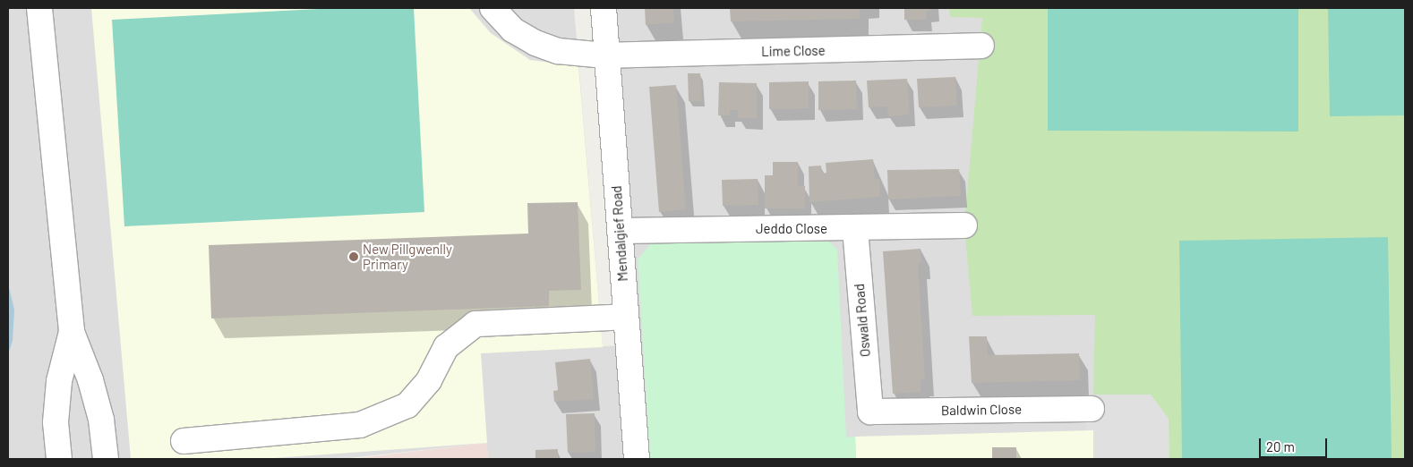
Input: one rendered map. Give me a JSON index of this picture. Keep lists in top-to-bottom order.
{
  "streets": {
    "street": [
      "Lime Close",
      "Jeddo Close",
      "Mendalgief Road",
      "Oswald Road",
      "Baldwin Close"
    ]
  },
  "crossings": [
    ["Lime Close", "Mendalgief Road"],
    ["Jeddo Close", "Mendalgief Road"],
    ["Jeddo Close", "Oswald Road"],
    ["Oswald Road", "Baldwin Close"]
  ],
  "places": ["New Pillgwenlly Primary"],
  "scale_bar": "20 m"
}
